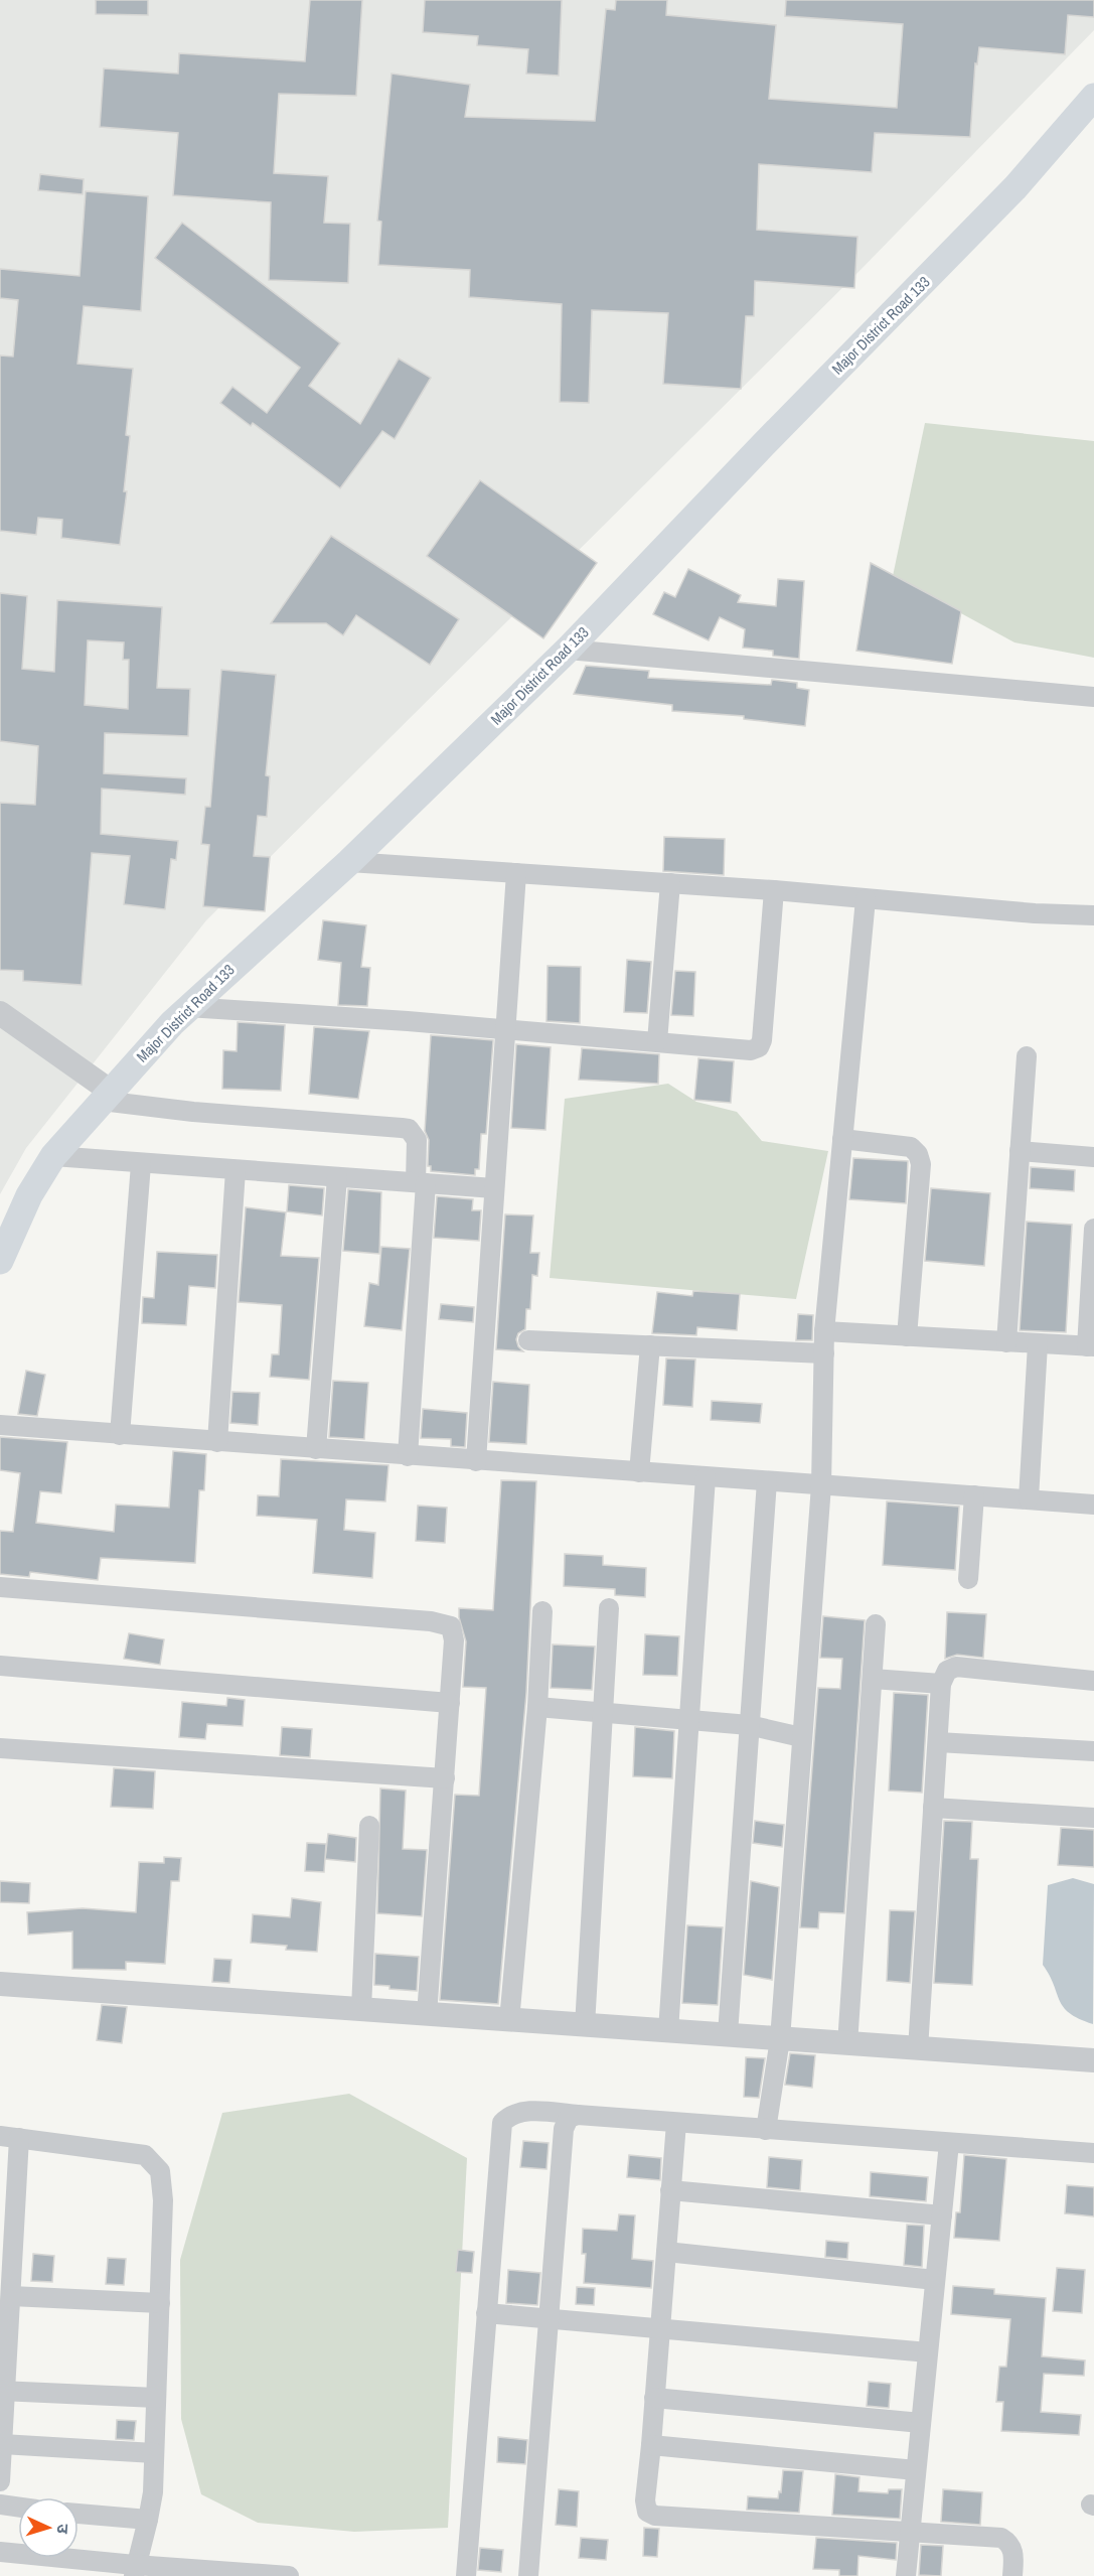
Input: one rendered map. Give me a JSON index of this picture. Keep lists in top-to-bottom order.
{
  "streets": {
    "main road": ["Major District Road 133"]
  },
  "north": "right"
}
